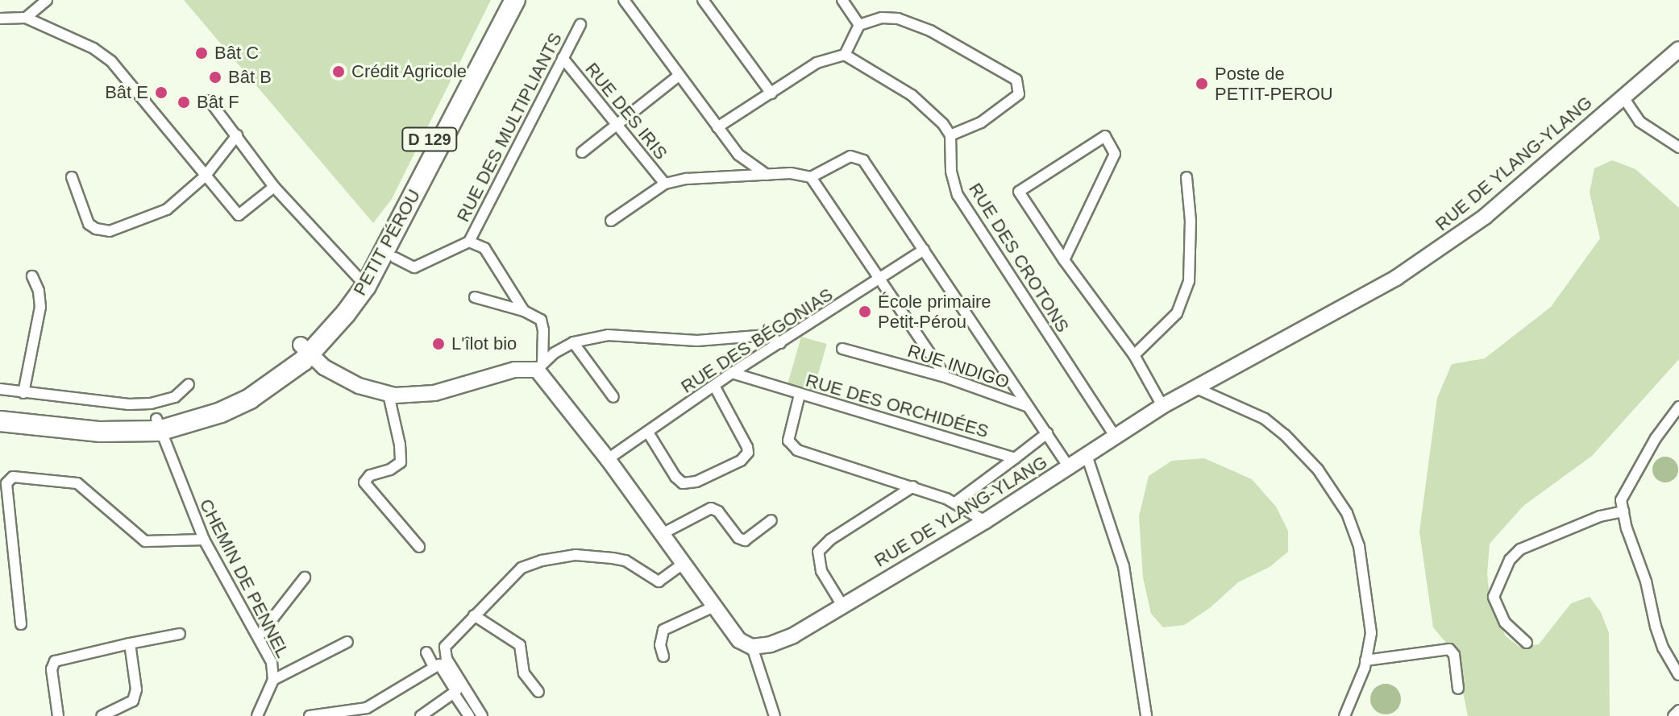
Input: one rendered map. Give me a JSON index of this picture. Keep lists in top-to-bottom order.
{
  "streets": {
    "highway": ["D 129", "PETIT PÉROU"],
    "street": [
      "RUE DES IRIS",
      "RUE DES MULTIPLIANTS",
      "RUE DE YLANG-YLANG",
      "RUE DES CROTONS",
      "RUE DES BÉGONIAS",
      "RUE INDIGO",
      "RUE DES ORCHIDÉES",
      "CHEMIN DE PENNEL"
    ]
  },
  "crossings": [
    ["RUE DES IRIS", "RUE DES MULTIPLIANTS"],
    ["RUE DE YLANG-YLANG", "RUE DES CROTONS"],
    ["PETIT PÉROU", "CHEMIN DE PENNEL"],
    ["RUE DES BÉGONIAS", "RUE DES ORCHIDÉES"]
  ],
  "places": [
    "Bât C",
    "Crédit Agricole",
    "Bât B",
    "Poste de PETIT-PEROU",
    "Bât E",
    "Bât F",
    "École primaire Petit-Pérou",
    "L'îlot bio"
  ]
}
